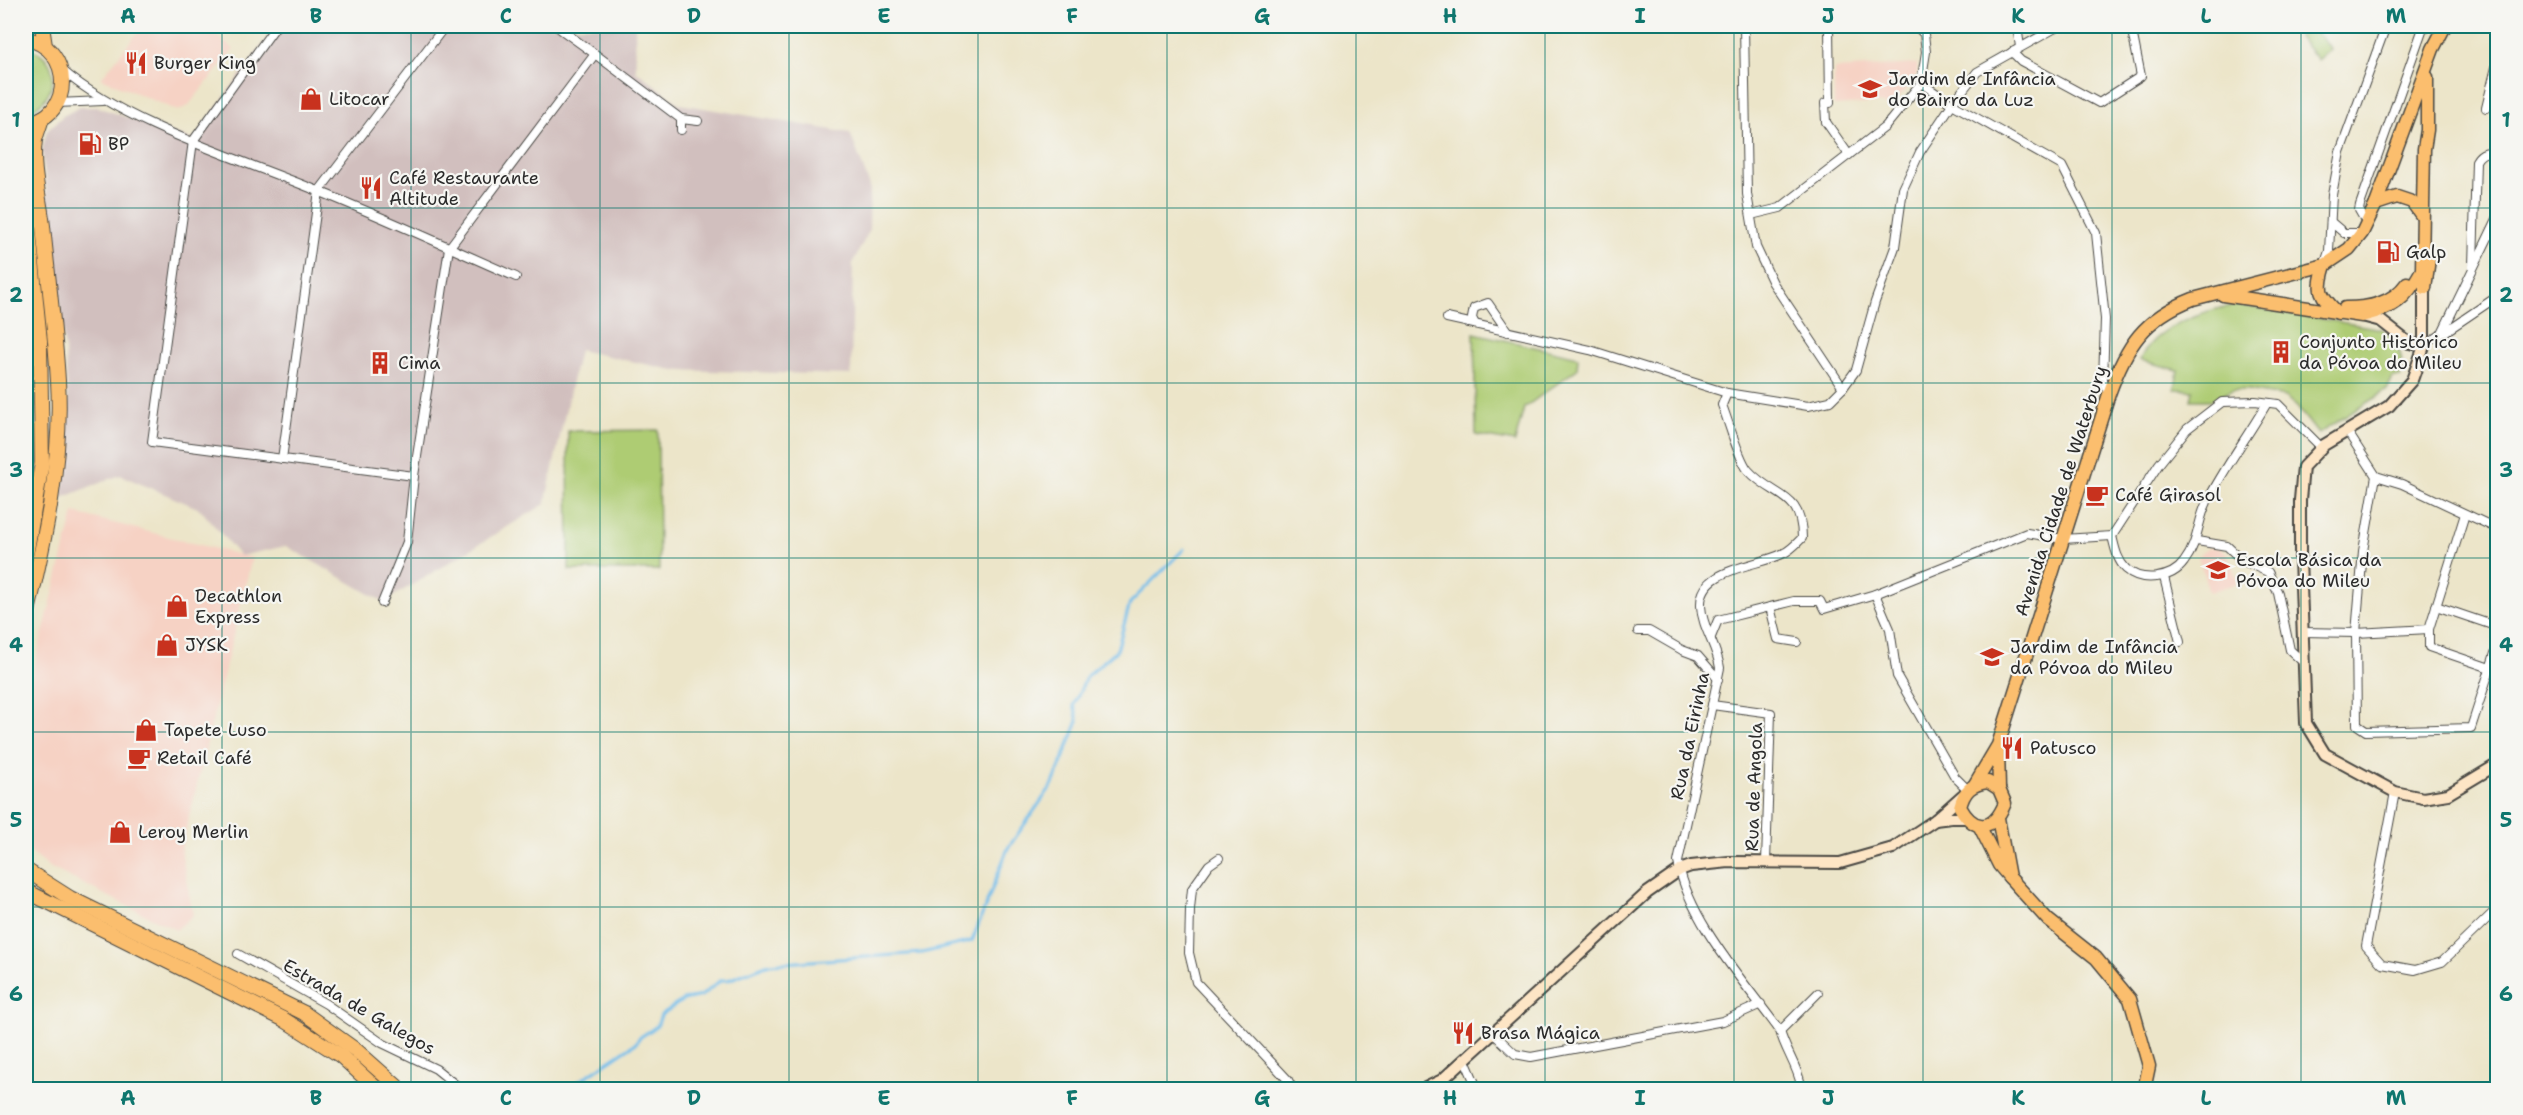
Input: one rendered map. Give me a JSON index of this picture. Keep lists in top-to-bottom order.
{
  "streets": {
    "main road": ["Avenida Cidade de Waterbury"],
    "street": ["Rua da Eirinha", "Rua de Angola", "Estrada de Galegos"]
  },
  "crossings": [
    ["Rua da Eirinha", "Rua de Angola"]
  ],
  "places": {
    "restaurant": [
      "Burger King",
      "Café Restaurante Altitude",
      "Patusco",
      "Brasa Mágica"
    ],
    "school or university": ["Jardim de Infância do Bairro da Luz", "Escola Básica da Póvoa do Mileu", "Jardim de Infância da Póvoa do Mileu"],
    "shop": [
      "Litocar",
      "Decathlon Express",
      "JYSK",
      "Tapete Luso",
      "Leroy Merlin"
    ],
    "fuel station": ["BP", "Galp"],
    "building": ["Conjunto Histórico da Póvoa do Mileu", "Cima"],
    "cafe": ["Café Girasol", "Retail Café"]
  },
  "grid": {
    "columns": [
      "A",
      "B",
      "C",
      "D",
      "E",
      "F",
      "G",
      "H",
      "I",
      "J",
      "K",
      "L",
      "M"
    ],
    "rows": [
      "1",
      "2",
      "3",
      "4",
      "5",
      "6"
    ]
  }
}
